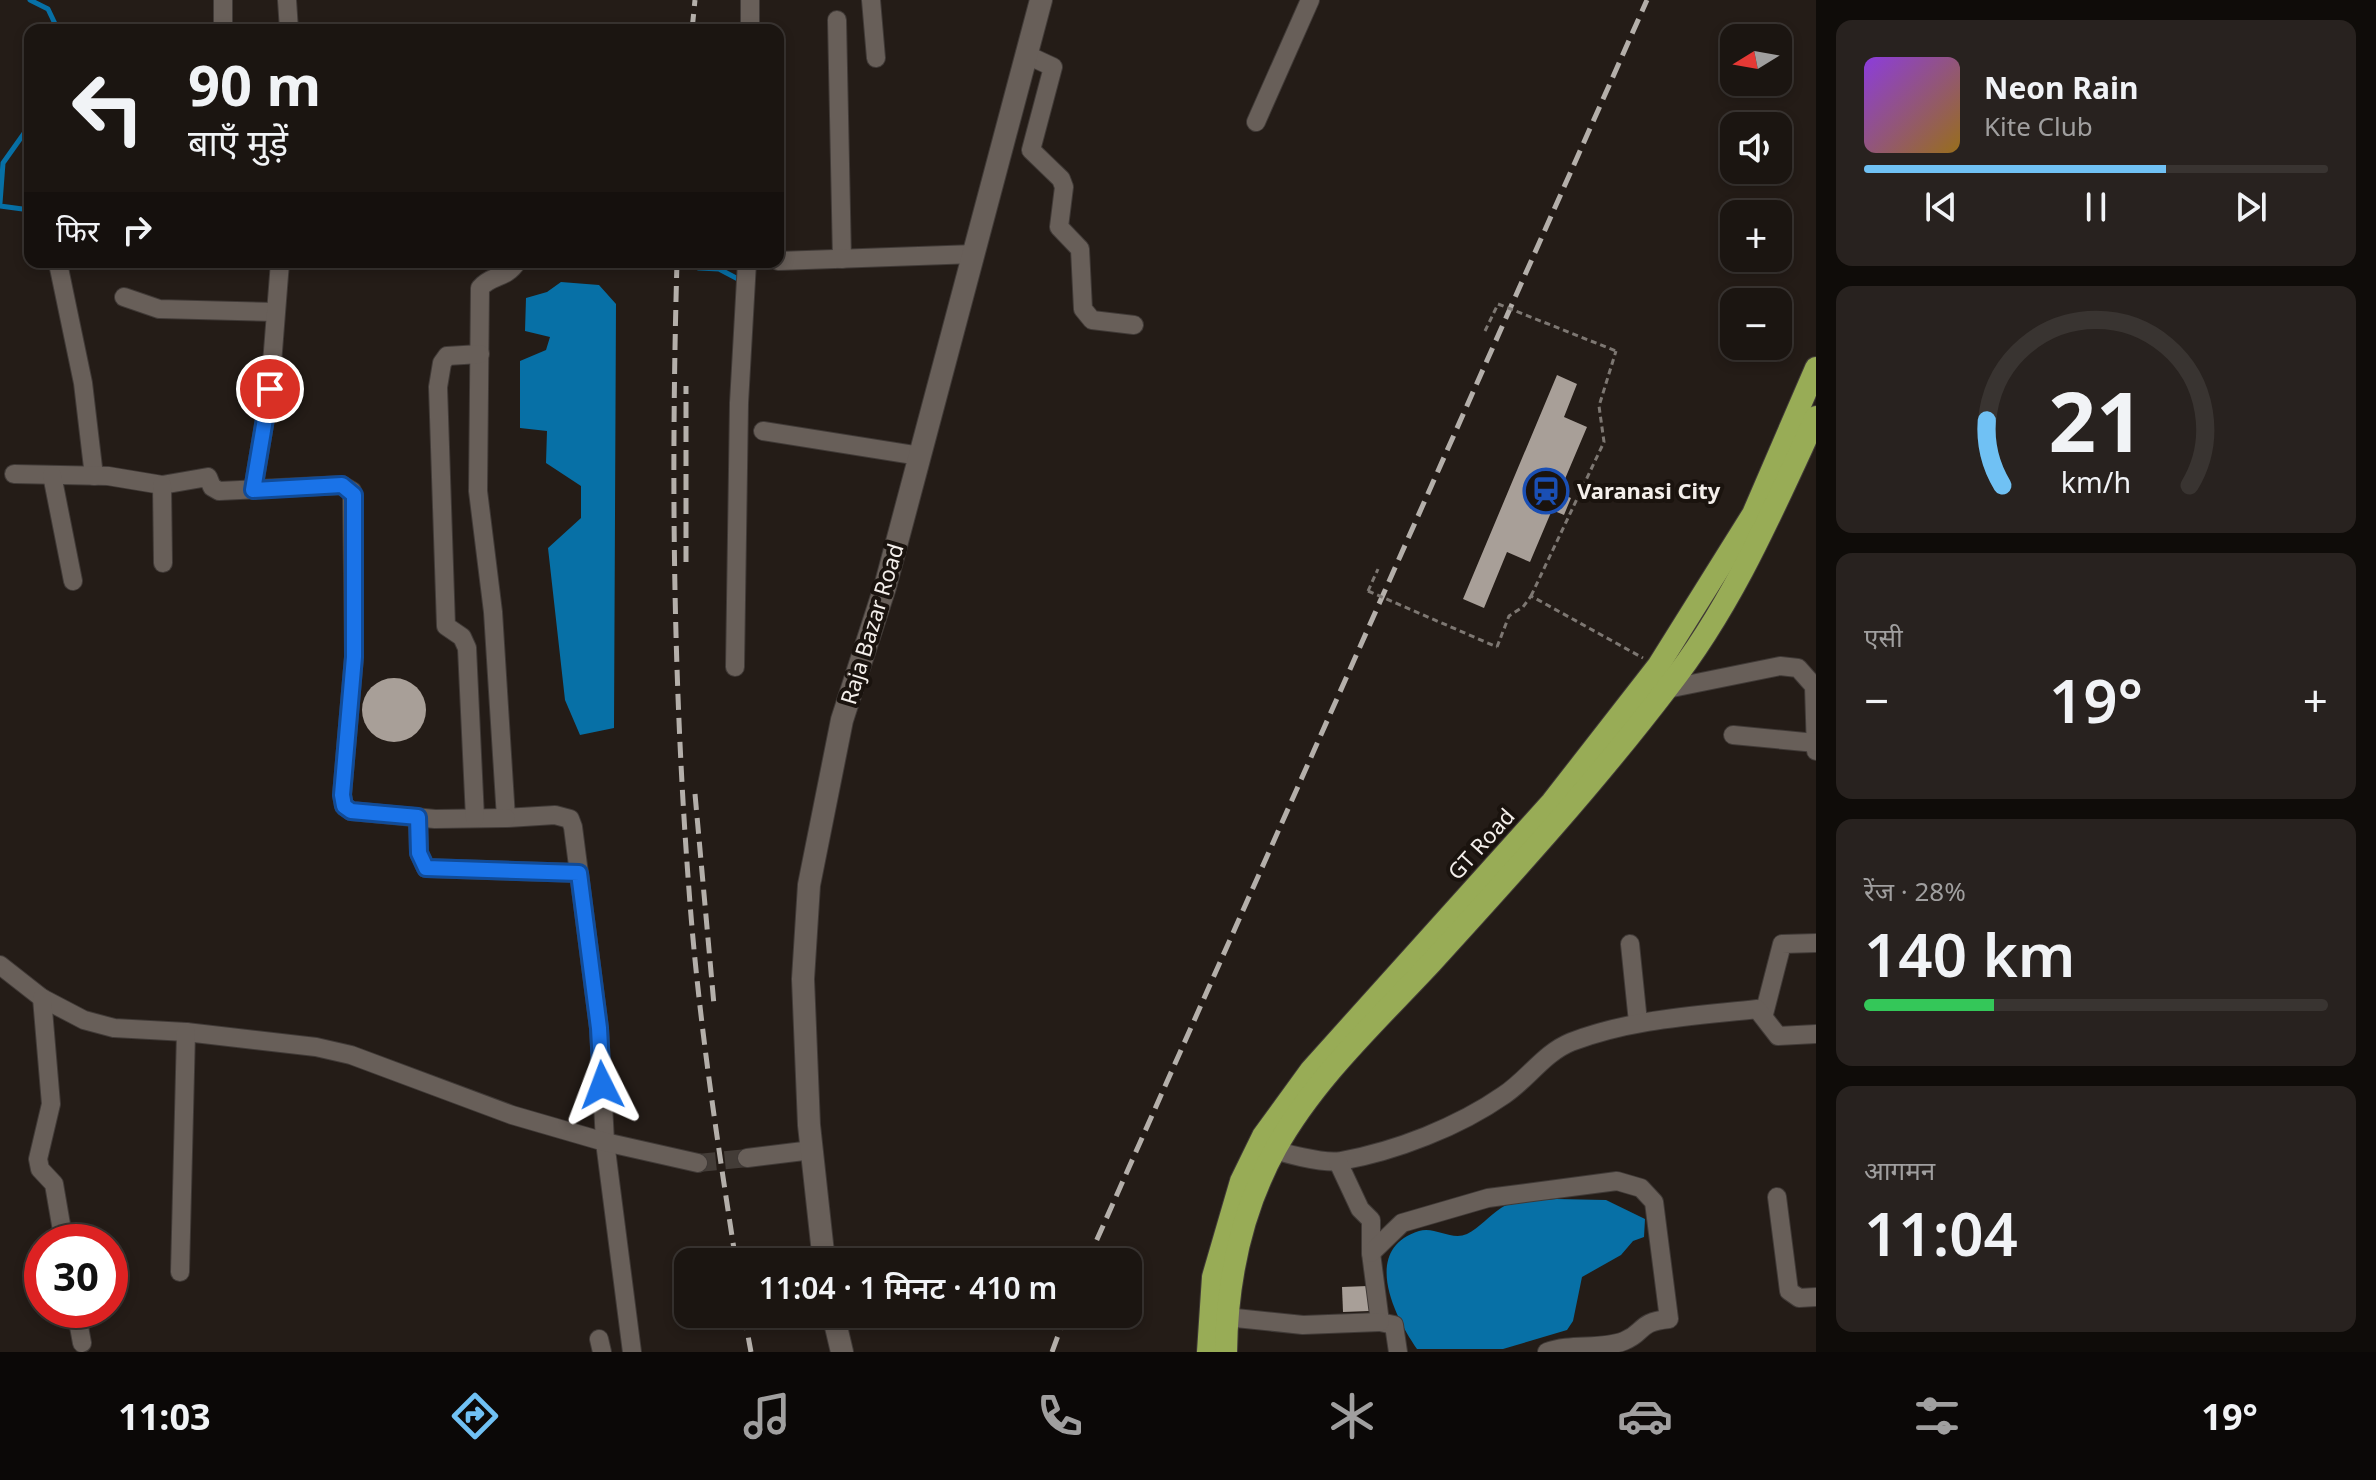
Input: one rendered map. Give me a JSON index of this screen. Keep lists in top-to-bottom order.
{
  "streets": {
    "highway": ["GT Road"],
    "street": ["Raja Bazar Road"]
  },
  "places": {
    "station": ["Varanasi City"]
  },
  "north": "left",
  "page": {
    "map_buttons": ["+", "−"],
    "turn": ["90 m", "बाएँ मुड़ें"],
    "song": ["Neon Rain", "Kite Club"],
    "then": "फिर",
    "tile": [
      "एसी",
      ["रेंज · 28%", "140 km"],
      ["आगमन", "11:04"]
    ],
    "heat": ["−", "19°", "+"],
    "limit": "30",
    "trip": "11:04 · 1 मिनट · 410 m",
    "tabs": ["11:03", "19°"],
    "gauge": ["21", "km/h"]
  }
}
